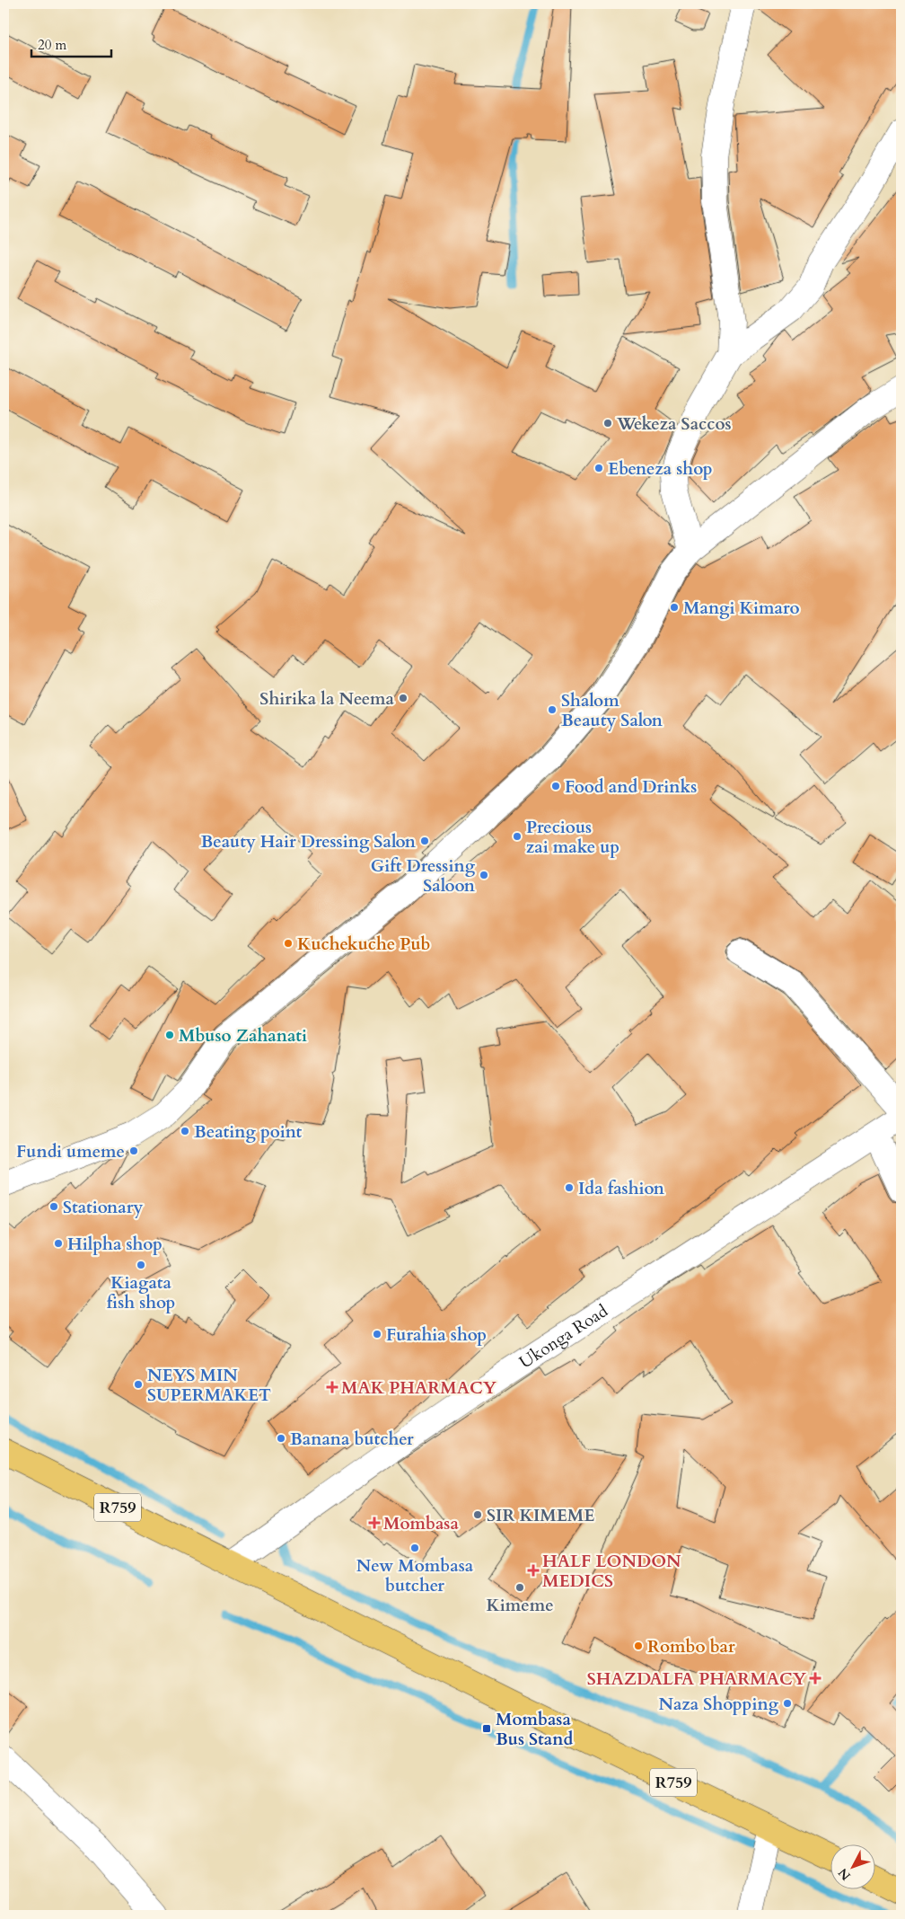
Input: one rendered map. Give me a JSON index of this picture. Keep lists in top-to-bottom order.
{
  "streets": {
    "main road": ["R759"],
    "street": ["Ukonga Road"]
  },
  "crossings": [
    ["Ukonga Road", "R759"]
  ],
  "places": {
    "other": [
      "Wekeza Saccos",
      "Ebeneza shop",
      "Mangi Kimaro",
      "Shirika la Neema",
      "Shalom Beauty Salon",
      "Food and Drinks",
      "Precious zai make up",
      "Beauty Hair Dressing Salon",
      "Gift Dressing Saloon",
      "Kuchekuche Pub",
      "Mbuso Zahanati",
      "Beating point",
      "Fundi umeme",
      "Ida fashion",
      "Stationary",
      "Hilpha shop",
      "Kiagata fish shop",
      "Furahia shop",
      "NEYS MIN SUPERMAKET",
      "Banana butcher",
      "SIR KIMEME",
      "New Mombasa butcher",
      "Kimeme",
      "Rombo bar",
      "Naza Shopping"
    ],
    "health": [
      "MAK PHARMACY",
      "Mombasa",
      "HALF LONDON MEDICS",
      "SHAZDALFA PHARMACY"
    ],
    "transit": ["Mombasa Bus Stand"]
  },
  "scale_bar": "20 m",
  "north": "bottom left"
}
